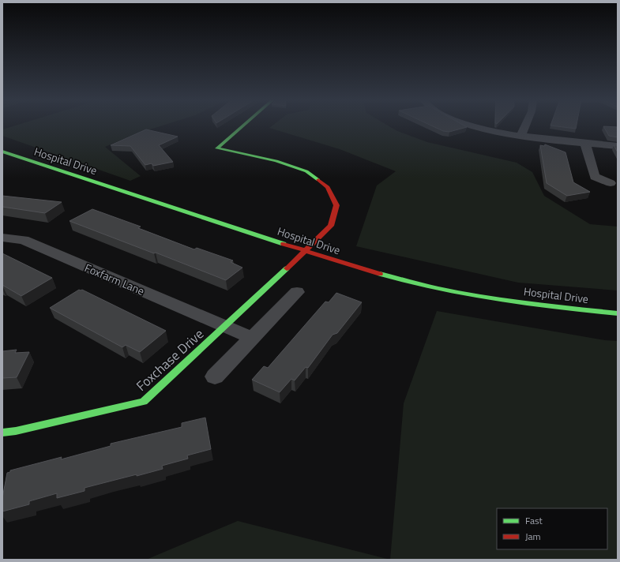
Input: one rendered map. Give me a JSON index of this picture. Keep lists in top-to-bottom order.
{
  "streets": {
    "street": ["Hospital Drive", "Foxfarm Lane", "Foxchase Drive"]
  },
  "crossings": [
    ["Hospital Drive", "Foxchase Drive"],
    ["Foxfarm Lane", "Foxchase Drive"]
  ],
  "legend": ["Fast", "Jam"]
}
